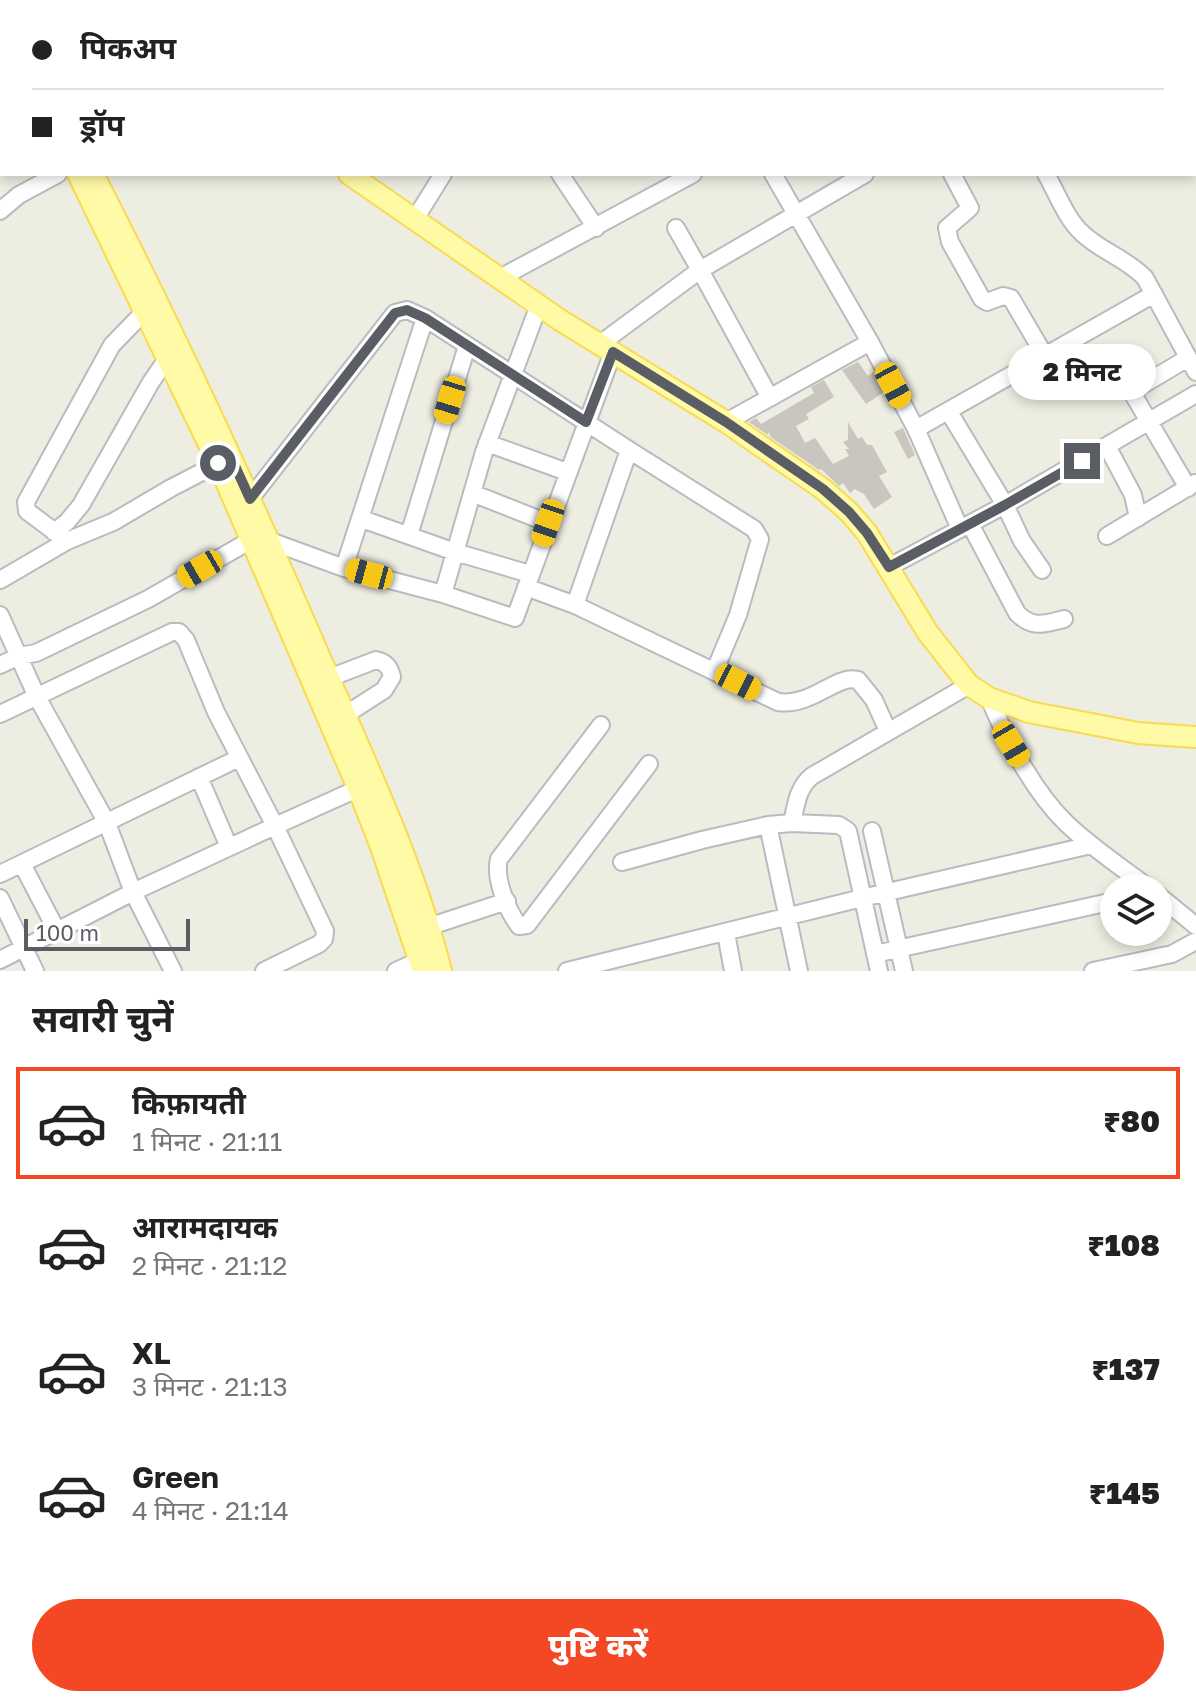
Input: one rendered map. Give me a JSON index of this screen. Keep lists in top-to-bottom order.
{
  "scale_bar": "100 m",
  "page": {
    "banner": ["पिकअप", "ड्रॉप"],
    "bubble": "2 मिनट",
    "scale": "100 m",
    "heading": "सवारी चुनें",
    "list": [
      {
        "name": "किफ़ायती",
        "note": "1 मिनट · 21:11",
        "value": "₹80"
      },
      {
        "name": "आरामदायक",
        "note": "2 मिनट · 21:12",
        "value": "₹108"
      },
      {
        "name": "XL",
        "note": "3 मिनट · 21:13",
        "value": "₹137"
      },
      {
        "name": "Green",
        "note": "4 मिनट · 21:14",
        "value": "₹145"
      }
    ],
    "buttons": "पुष्टि करें"
  }
}
